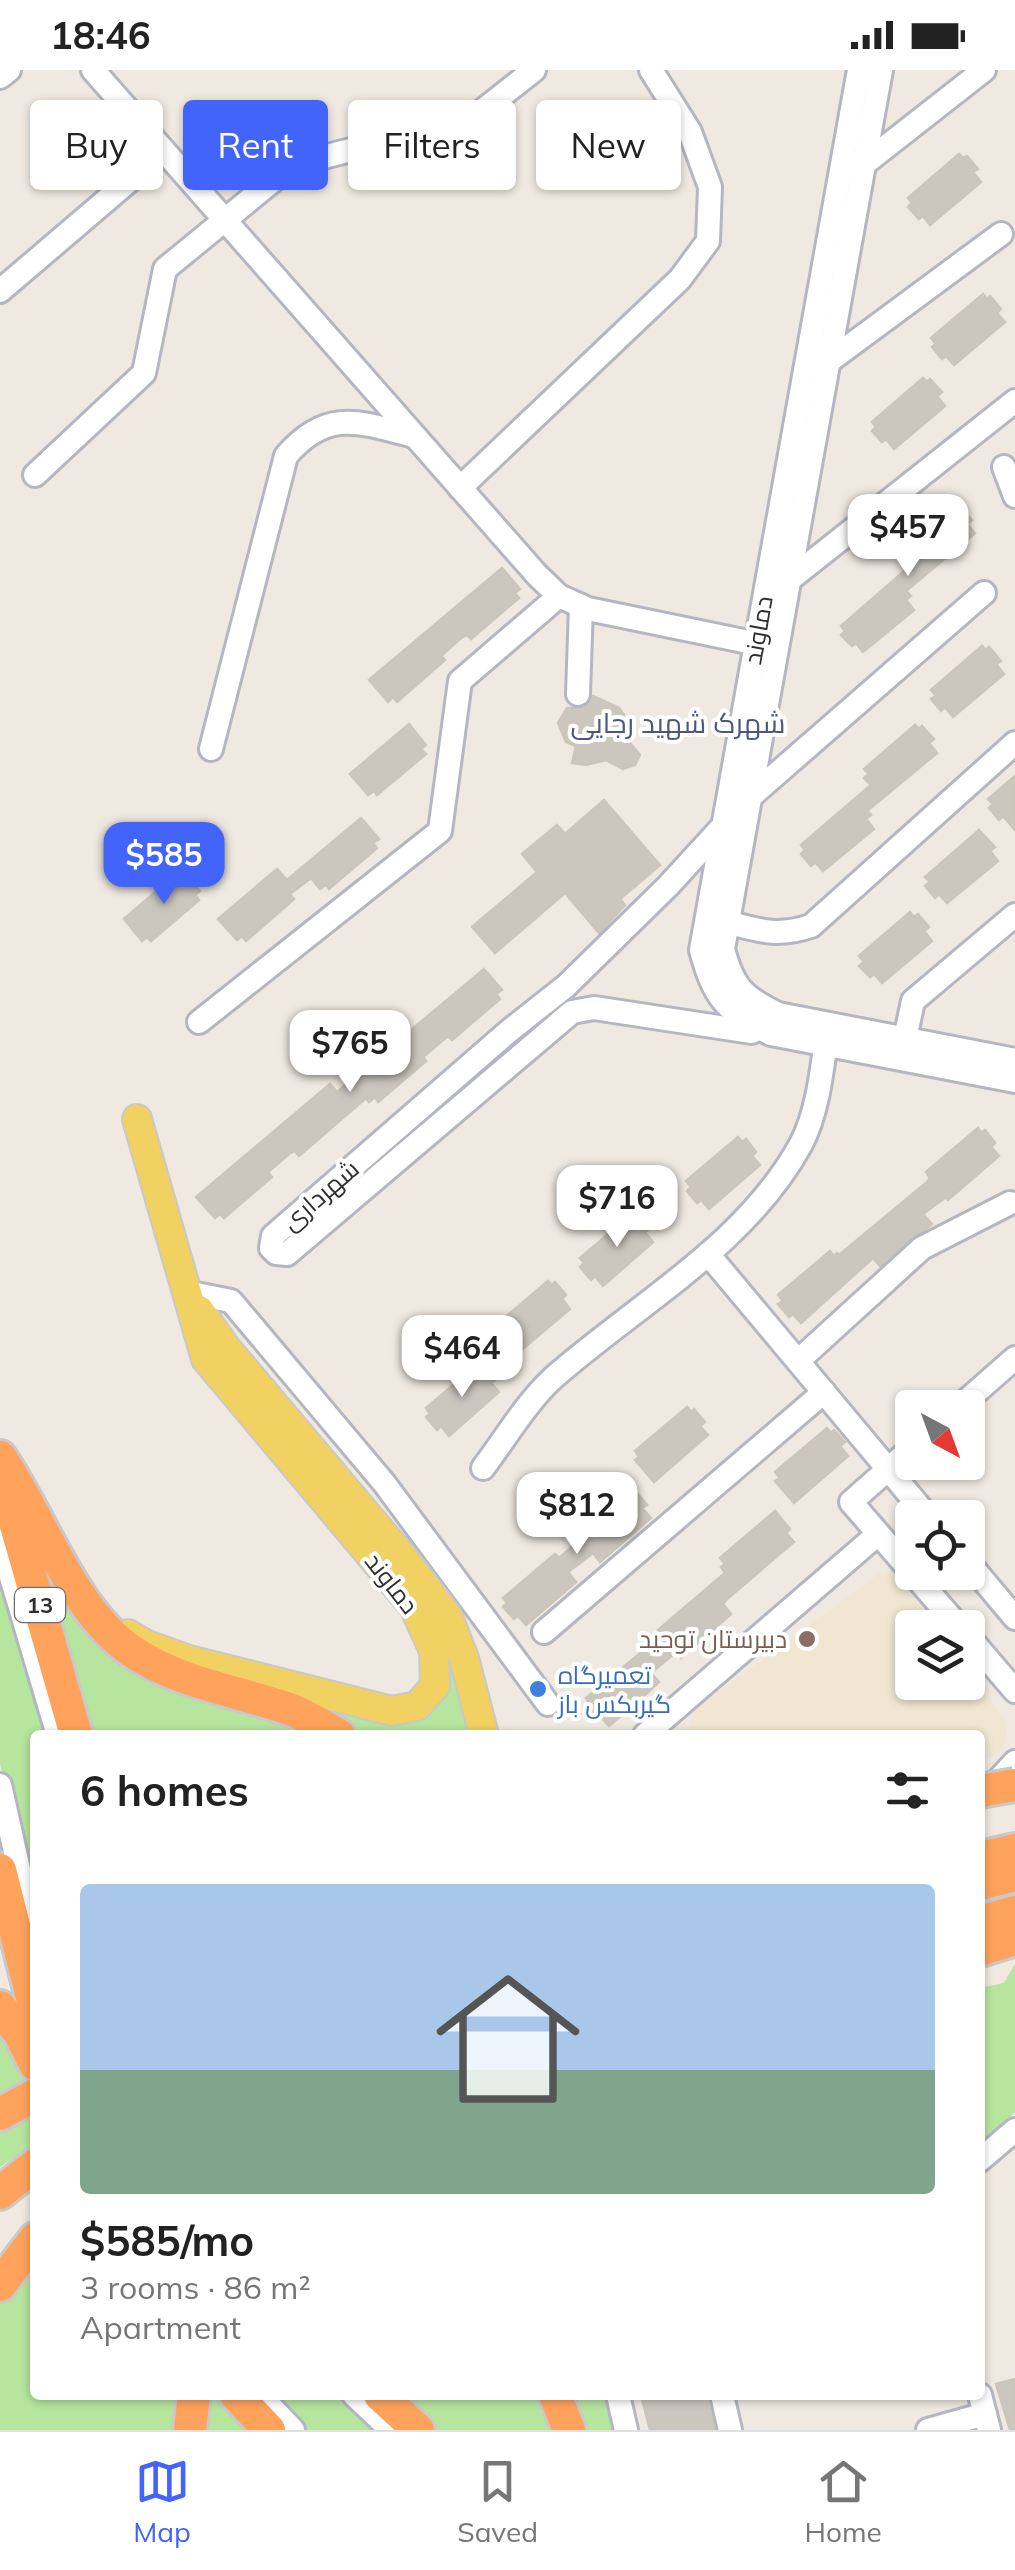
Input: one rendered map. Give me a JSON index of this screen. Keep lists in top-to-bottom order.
{
  "streets": {
    "highway": ["13"],
    "main road": ["دماوند"],
    "street": ["شهرداری"]
  },
  "crossings": [
    ["دماوند", "شهرداری"]
  ],
  "districts": ["شهرک شهید رجایی"],
  "places": ["دبیرستان توحید", "تعمیرگاه گیربکس باز"],
  "north": "bottom right",
  "page": {
    "status": "18:46",
    "chip": [
      "Buy",
      "Rent",
      "Filters",
      "New"
    ],
    "price": [
      "$457",
      "$585",
      "$765",
      "$716",
      "$464",
      "$812"
    ],
    "heading": "6 homes",
    "list": [
      {
        "name": "$585/mo",
        "note": "3 rooms · 86 m² · Apartment"
      }
    ],
    "tabs": ["Map", "Saved", "Home"]
  }
}
